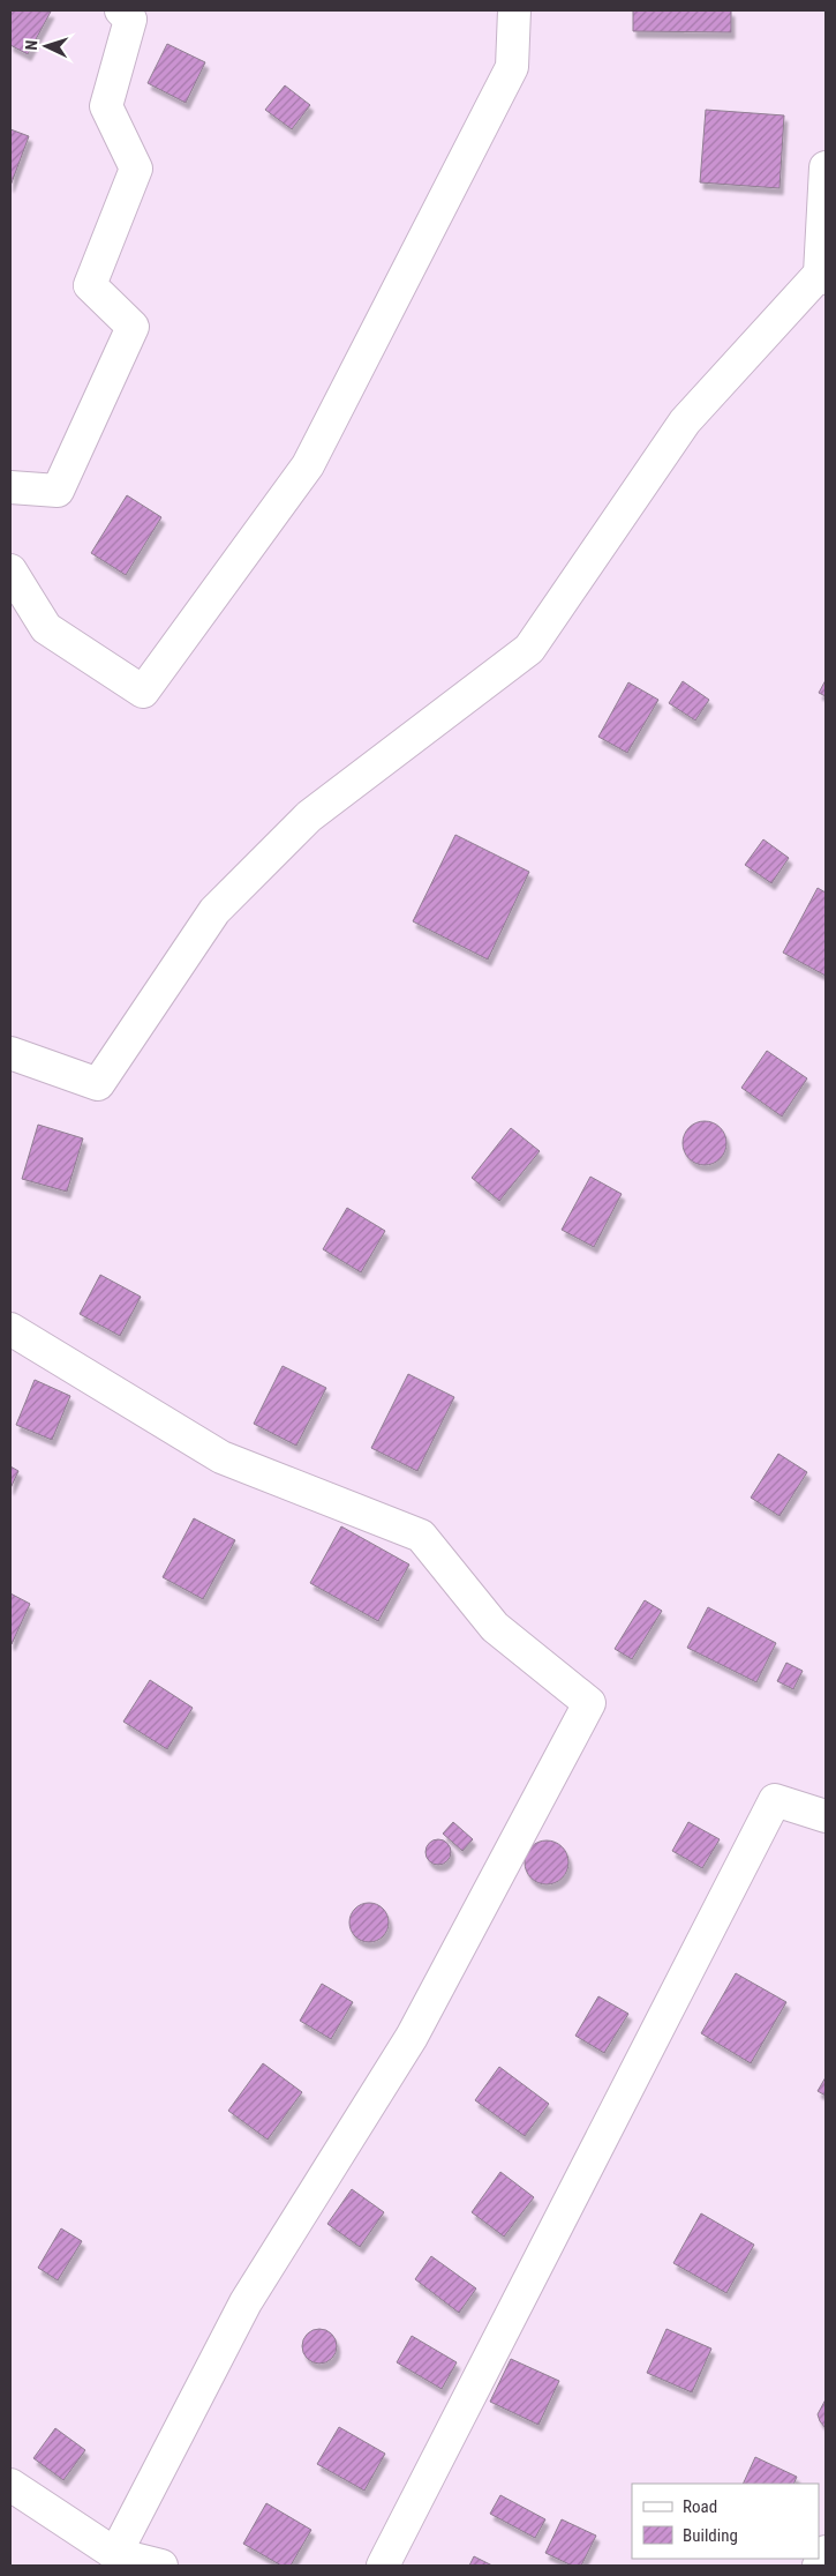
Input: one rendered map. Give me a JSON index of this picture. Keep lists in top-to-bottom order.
{
  "legend": ["Road", "Building"],
  "north": "left"
}
